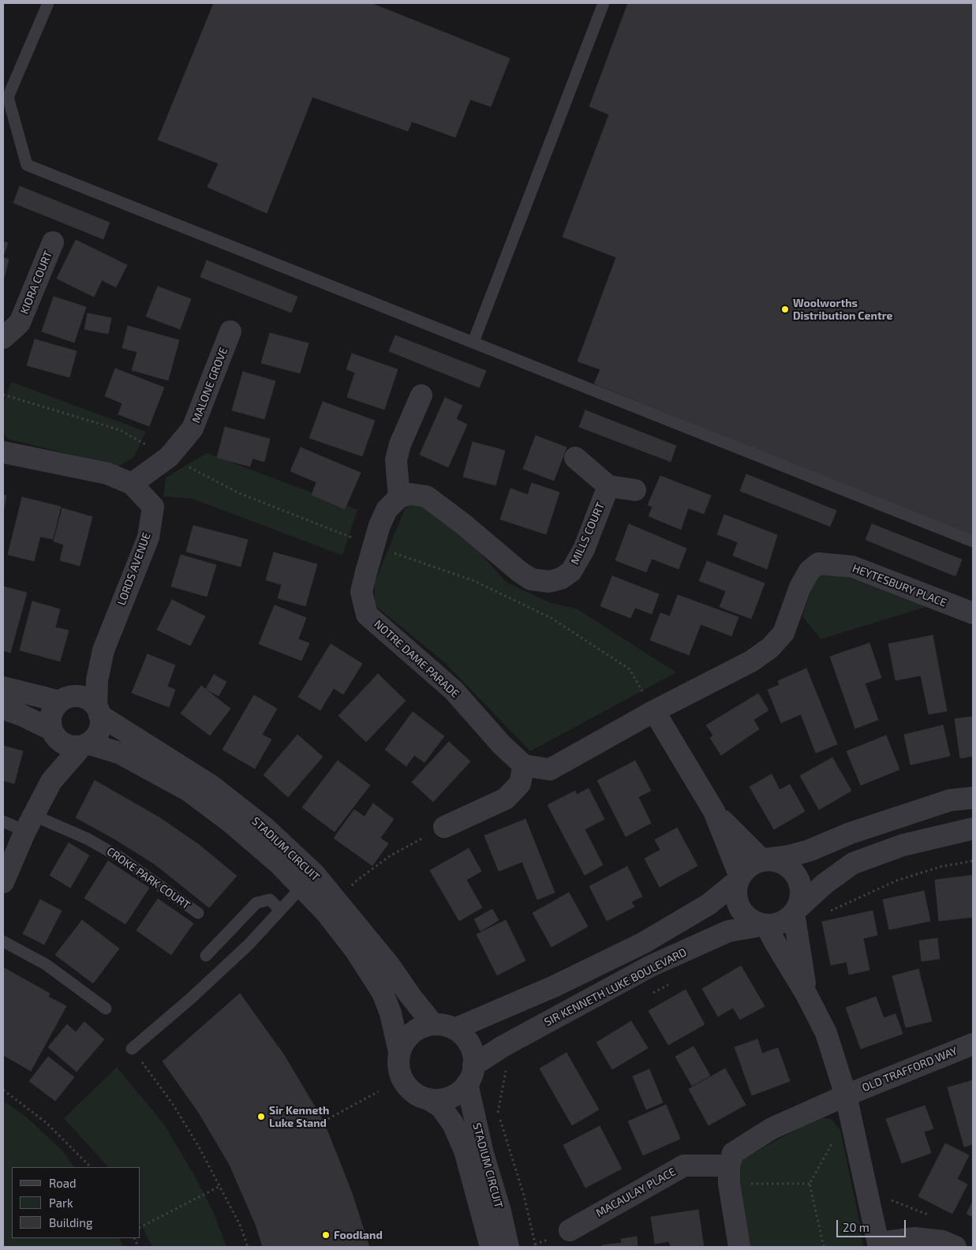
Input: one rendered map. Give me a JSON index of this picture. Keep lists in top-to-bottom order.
{
  "streets": {
    "street": [
      "KIORA COURT",
      "MALONE GROVE",
      "MILLS COURT",
      "LORDS AVENUE",
      "HEYTESBURY PLACE",
      "NOTRE DAME PARADE",
      "STADIUM CIRCUIT",
      "SIR KENNETH LUKE BOULEVARD",
      "OLD TRAFFORD WAY",
      "MACAULAY PLACE"
    ],
    "lane": ["CROKE PARK COURT"]
  },
  "crossings": [
    ["MALONE GROVE", "LORDS AVENUE"],
    ["MILLS COURT", "NOTRE DAME PARADE"],
    ["STADIUM CIRCUIT", "SIR KENNETH LUKE BOULEVARD"],
    ["OLD TRAFFORD WAY", "MACAULAY PLACE"]
  ],
  "places": ["Woolworths Distribution Centre", "Sir Kenneth Luke Stand", "Foodland"],
  "legend": ["Road", "Park", "Building"],
  "scale_bar": "20 m"
}
